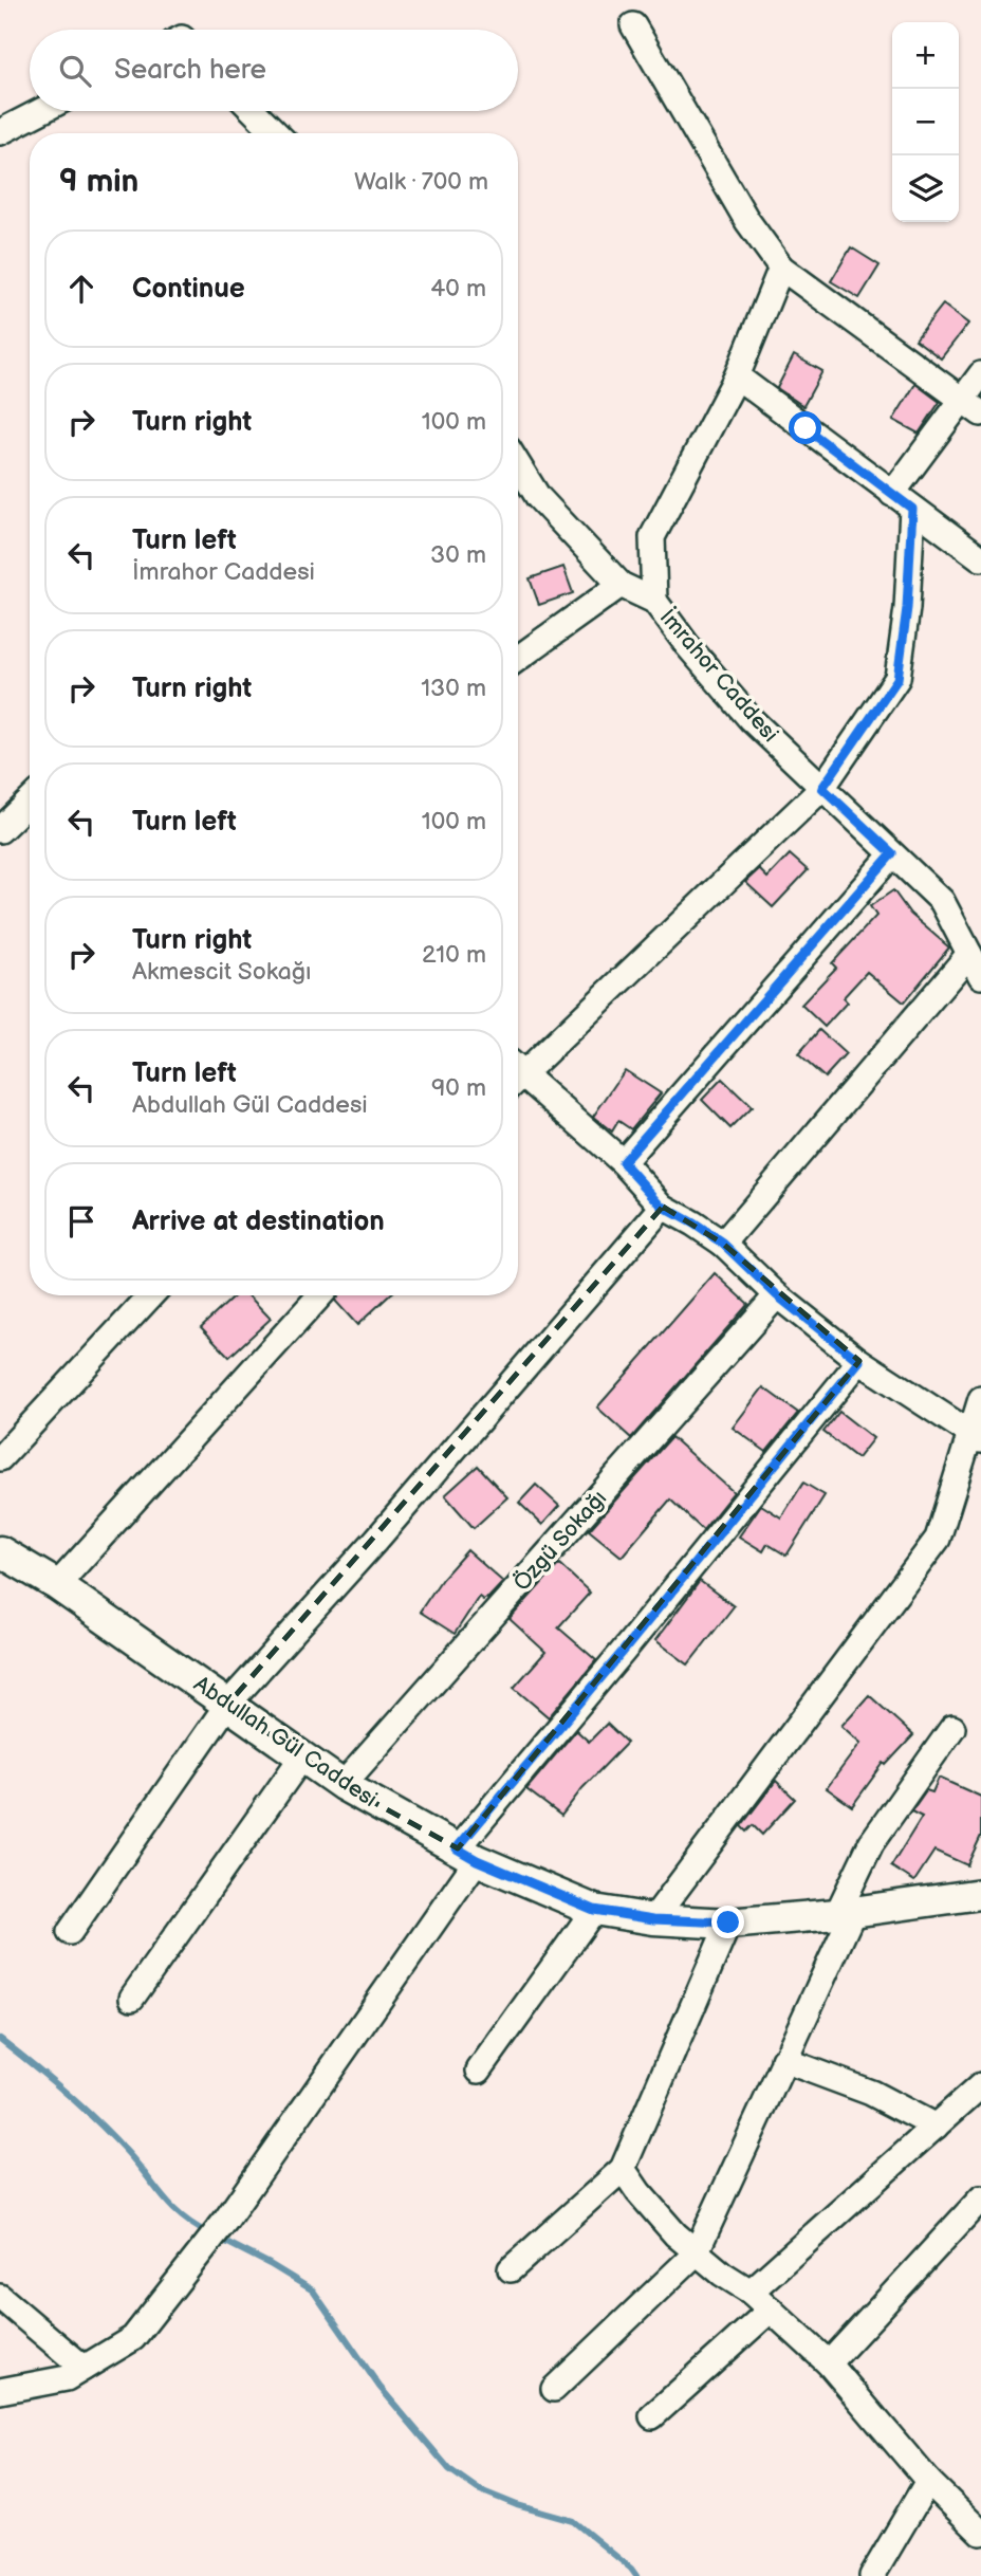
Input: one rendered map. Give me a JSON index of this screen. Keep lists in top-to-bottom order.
{
  "streets": {
    "street": ["İmrahor Caddesi", "Özgü Sokağı", "Abdullah Gül Caddesi"]
  },
  "crossings": [
    ["Özgü Sokağı", "Abdullah Gül Caddesi"]
  ],
  "page": {
    "map_buttons": ["+", "−"],
    "search": "Search here",
    "heading": ["9 min", "Walk · 700 m"],
    "list": [
      ["Continue", "40 m"],
      ["Turn right", "100 m"],
      ["Turn left", "İmrahor Caddesi", "30 m"],
      ["Turn right", "130 m"],
      ["Turn left", "100 m"],
      ["Turn right", "Akmescit Sokağı", "210 m"],
      ["Turn left", "Abdullah Gül Caddesi", "90 m"],
      "Arrive at destination"
    ]
  }
}
